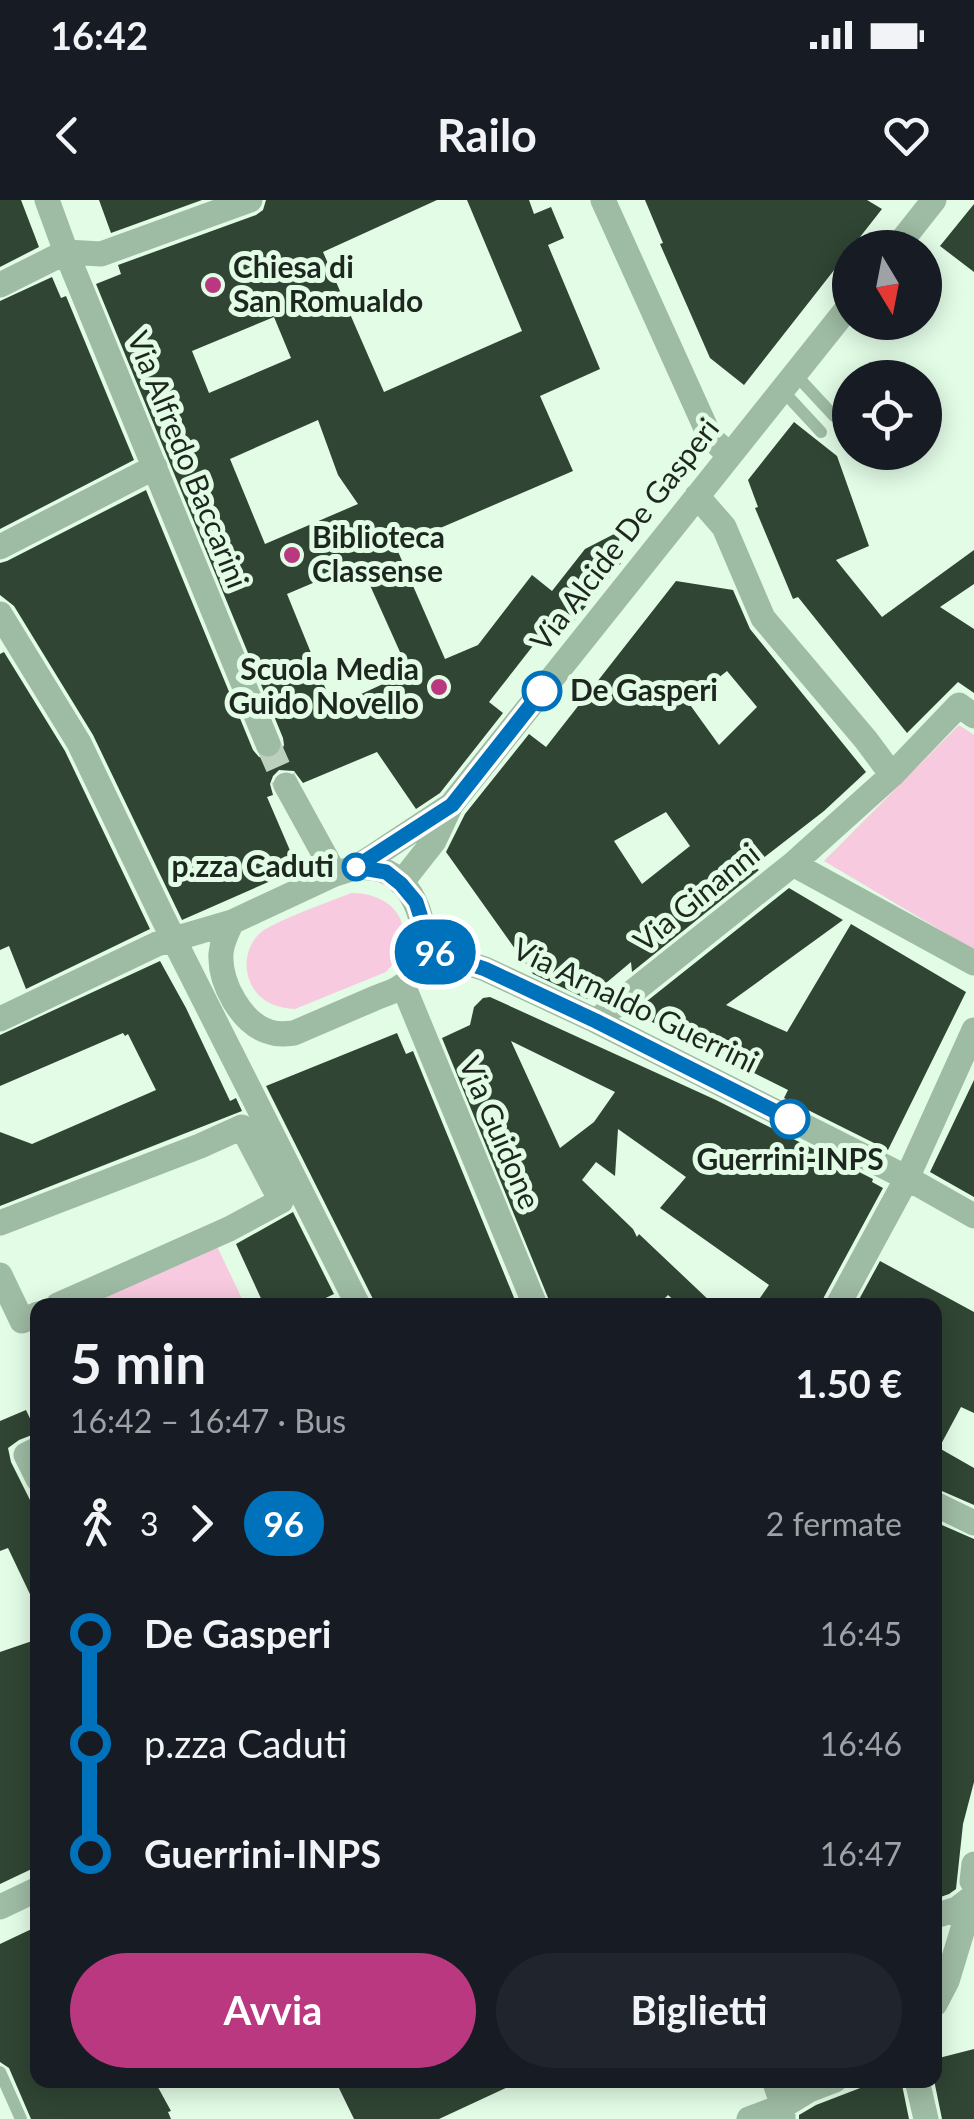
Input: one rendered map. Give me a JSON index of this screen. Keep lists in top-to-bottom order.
{
  "streets": {
    "street": [
      "Via Alfredo Baccarini",
      "Via Alcide De Gasperi",
      "Via Ginanni",
      "Via Arnaldo Guerrini",
      "Via Guidone"
    ]
  },
  "crossings": [
    ["Via Alcide De Gasperi", "Via Arnaldo Guerrini"],
    ["Via Alcide De Gasperi", "Via Guidone"],
    ["Via Ginanni", "Via Arnaldo Guerrini"],
    ["Via Arnaldo Guerrini", "Via Guidone"]
  ],
  "places": [
    "Chiesa di San Romualdo",
    "Biblioteca Classense",
    "Scuola Media Guido Novello",
    "De Gasperi",
    "p.zza Caduti",
    "Guerrini-INPS"
  ],
  "lines": ["bus line 96"],
  "north": "bottom",
  "page": {
    "status": "16:42",
    "header": "Railo",
    "on_map": "96",
    "heading": ["5 min", "16:42 – 16:47 · Bus", "1.50 €"],
    "legs": ["3", "96", "2 fermate"],
    "list": [
      {
        "name": "De Gasperi",
        "value": "16:45"
      },
      {
        "name": "p.zza Caduti",
        "value": "16:46"
      },
      {
        "name": "Guerrini-INPS",
        "value": "16:47"
      }
    ],
    "buttons": ["Avvia", "Biglietti"]
  }
}
